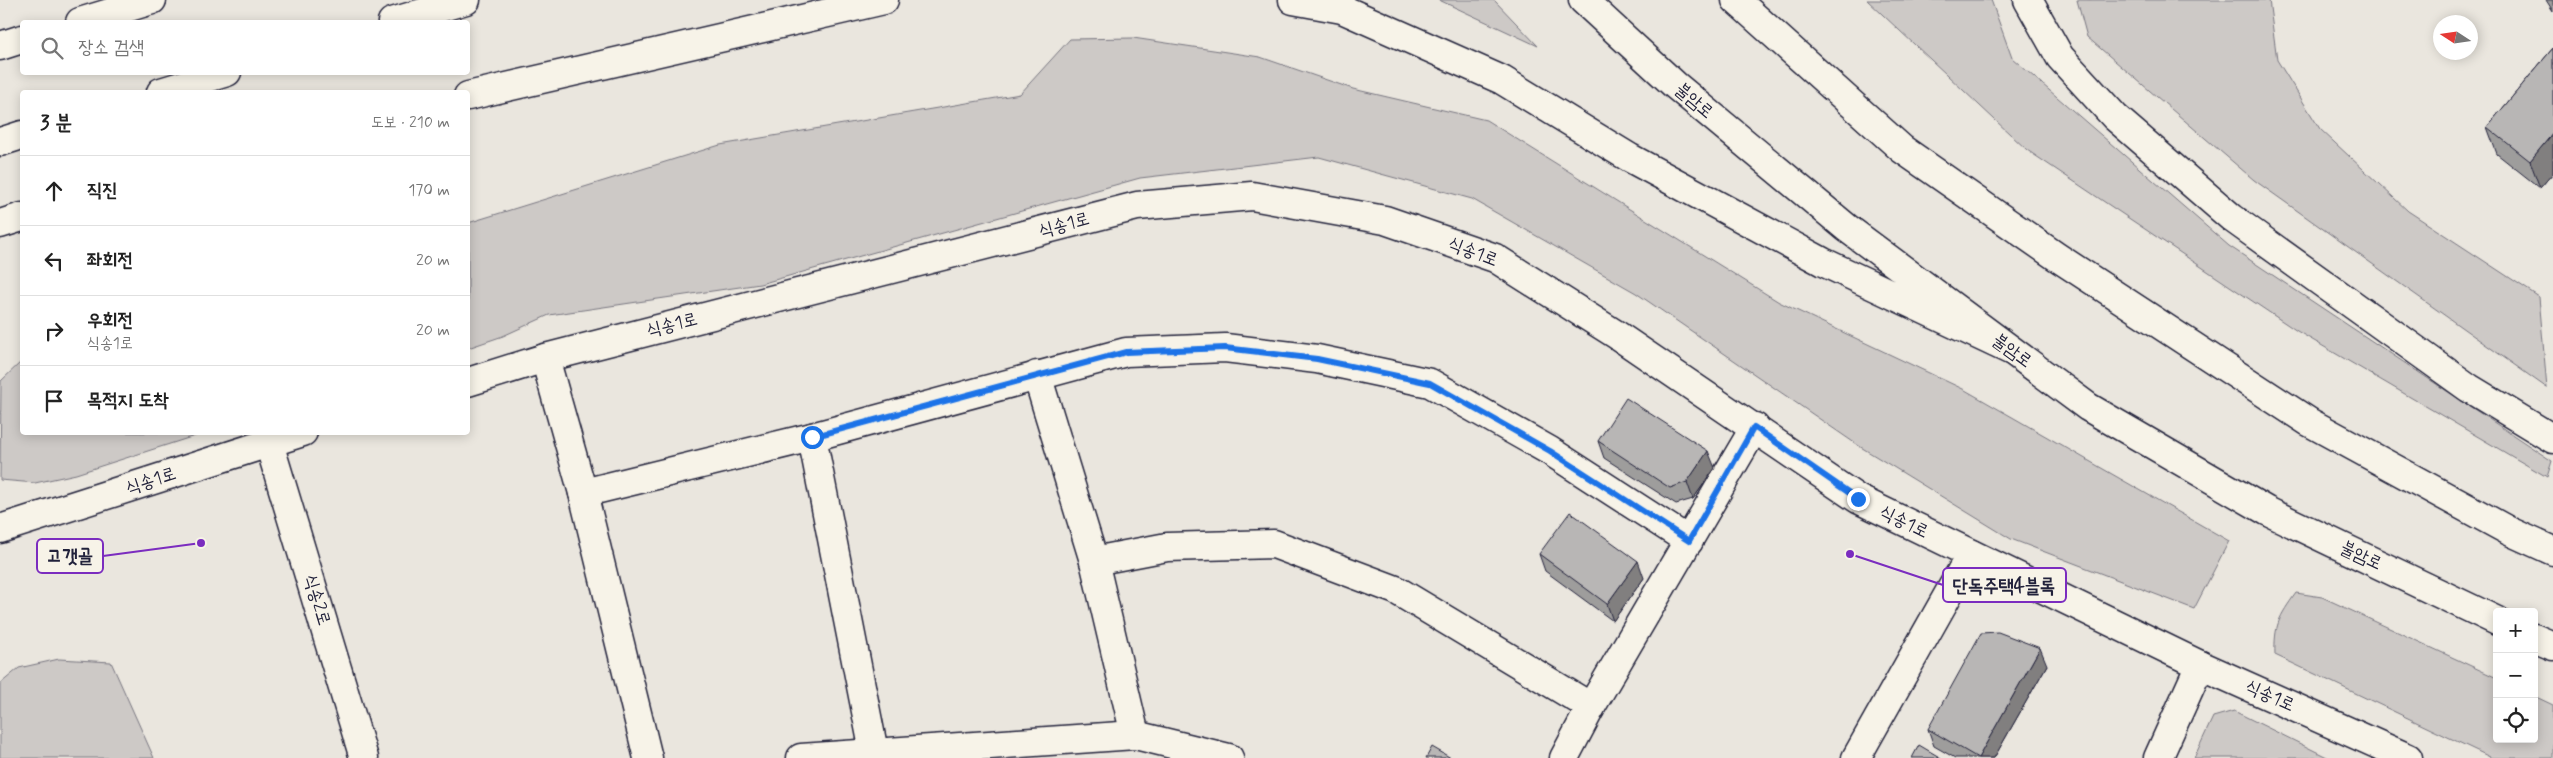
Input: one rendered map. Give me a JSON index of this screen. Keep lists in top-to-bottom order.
{
  "streets": {
    "main road": ["불암로", "식송1로", "식송2로"]
  },
  "crossings": [
    ["식송1로", "식송2로"]
  ],
  "places": ["고갯골", "단독주택4블록"],
  "north": "left",
  "page": {
    "search": "장소 검색",
    "heading": ["3 분", "도보 · 210 m"],
    "list": [
      ["직진", "170 m"],
      ["좌회전", "20 m"],
      ["우회전", "식송1로", "20 m"],
      "목적지 도착"
    ],
    "map_buttons": ["+", "−"]
  }
}
